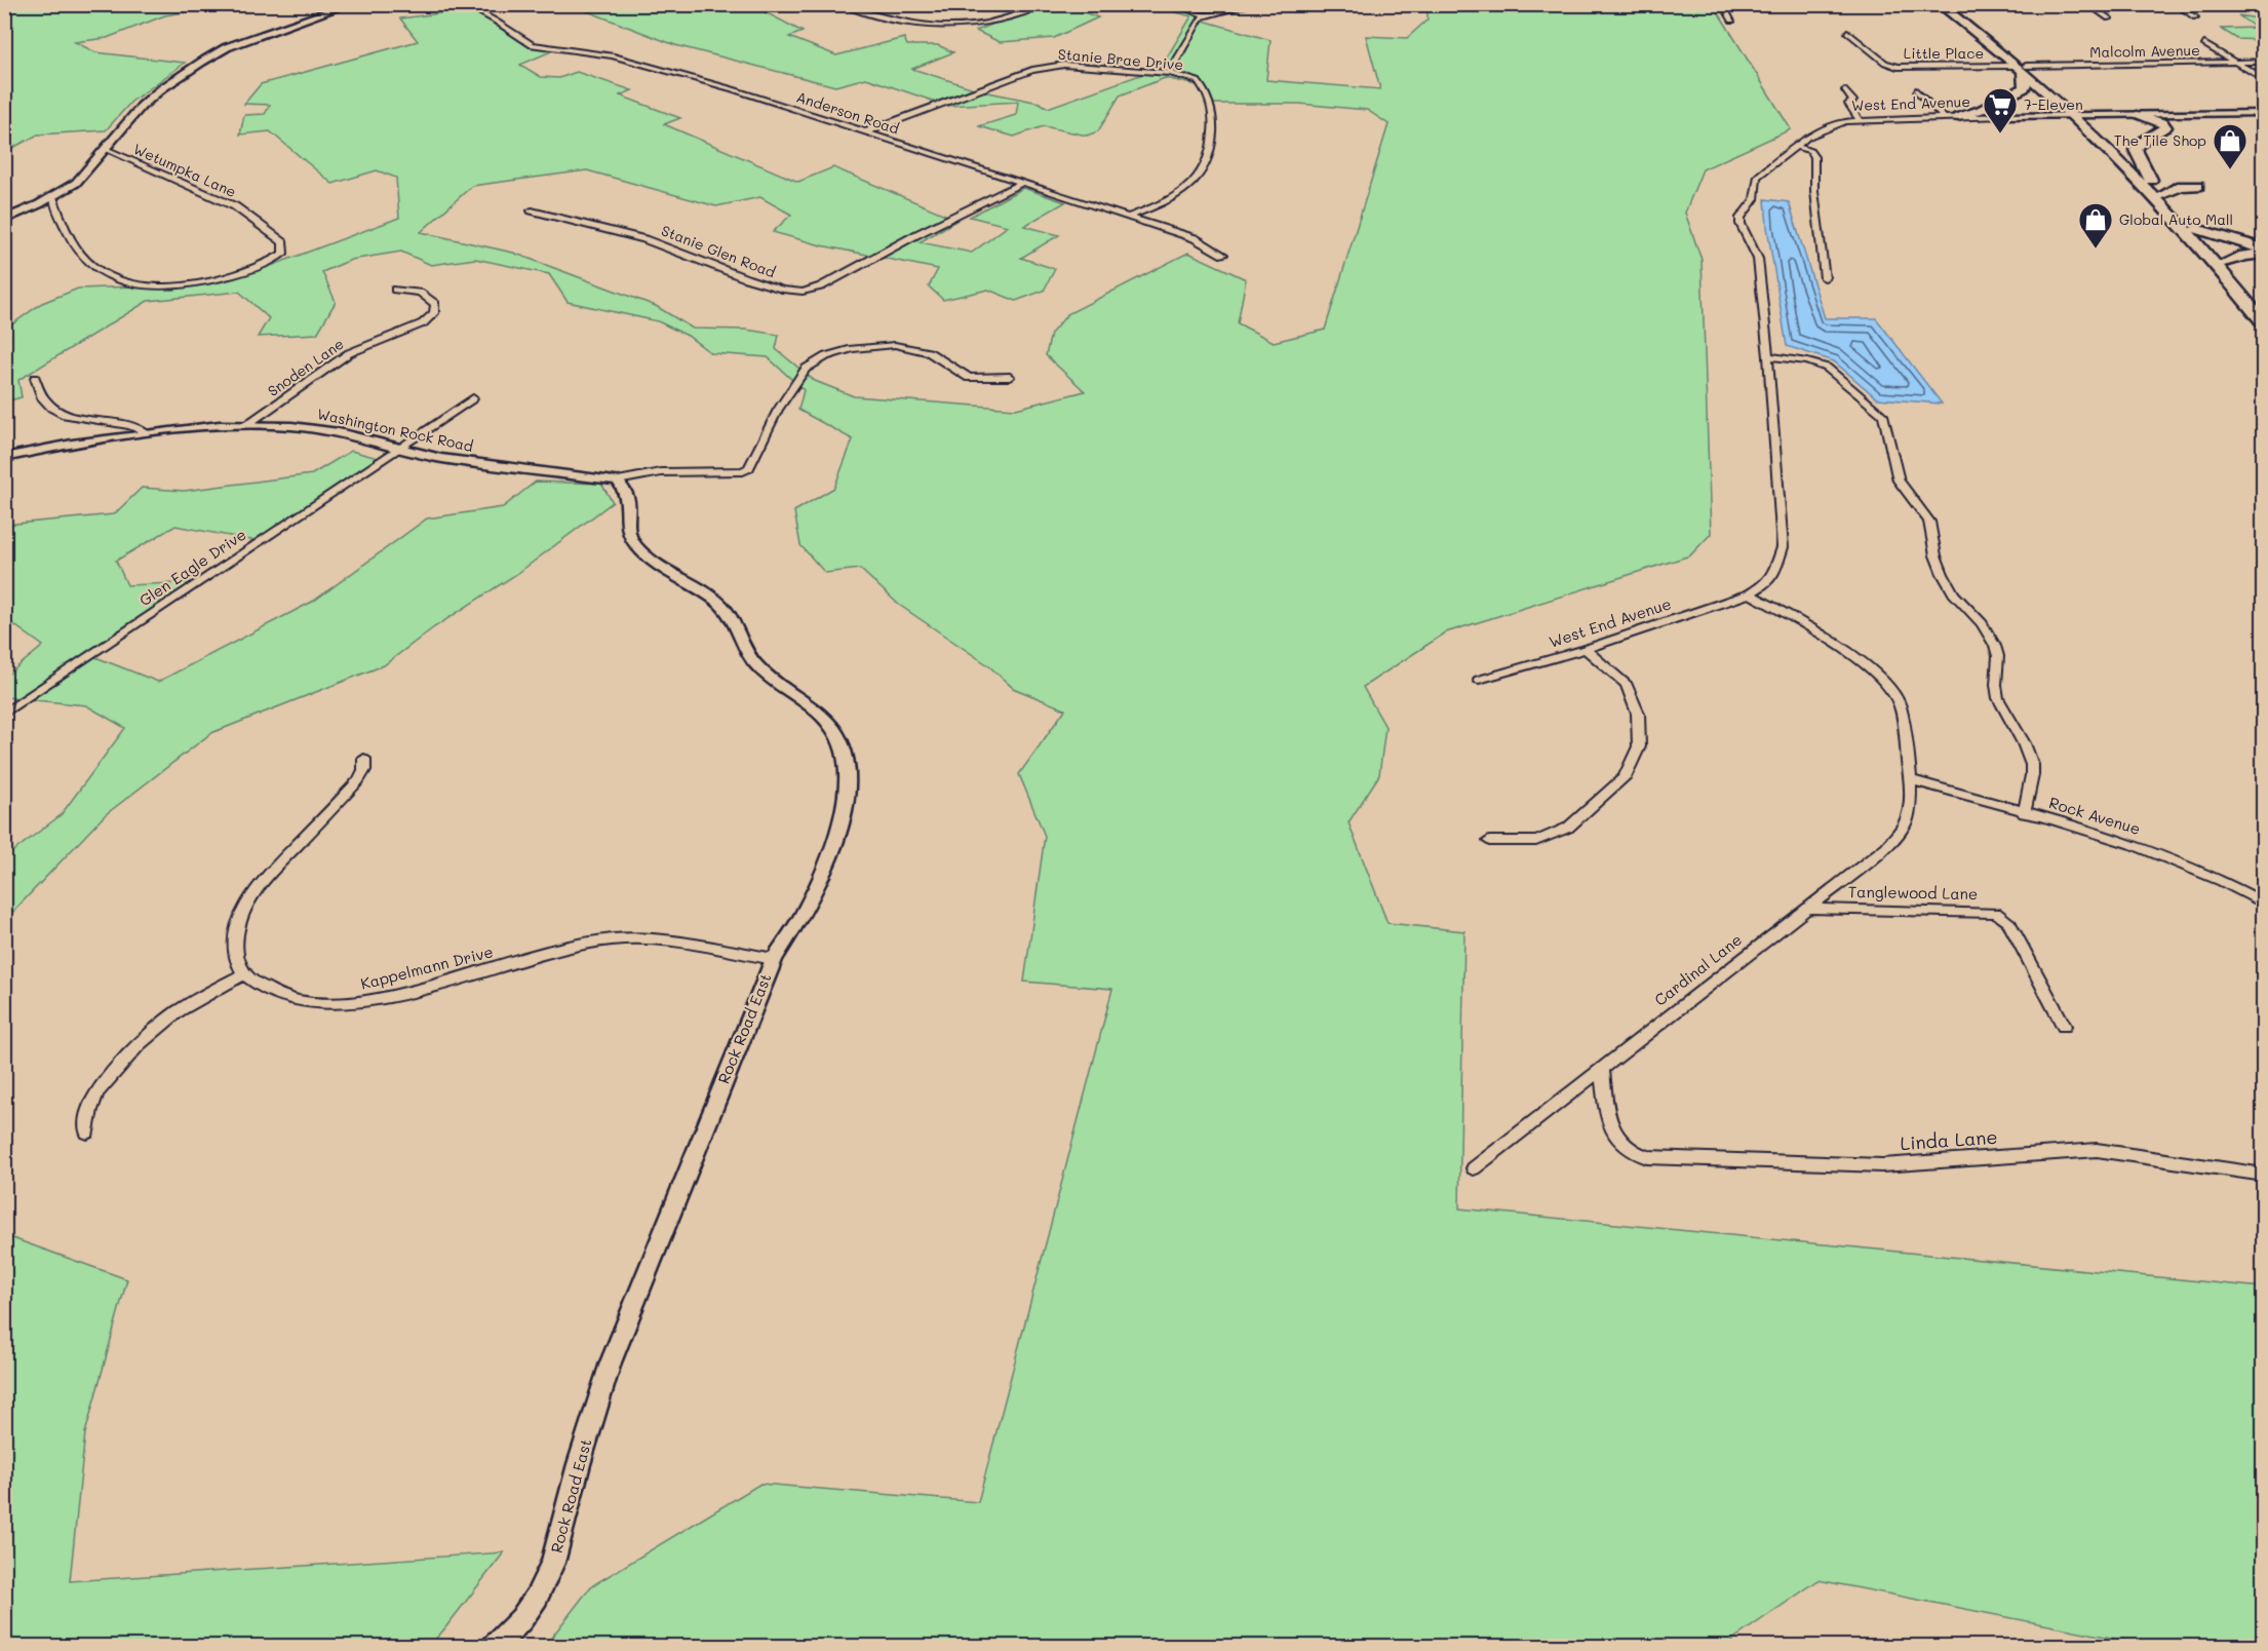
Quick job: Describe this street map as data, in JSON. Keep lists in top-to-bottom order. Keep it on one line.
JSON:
{"streets":{"street":["Malcolm Avenue","Little Place","Stanie Brae Drive","West End Avenue","Anderson Road","Wetumpka Lane","Stanie Glen Road","Snoden Lane","Washington Rock Road","Glen Eagle Drive","Rock Avenue","Tanglewood Lane","Kappelmann Drive","Cardinal Lane","Rock Road East","Linda Lane"]},"crossings":[["Malcolm Avenue","Little Place"],["Stanie Brae Drive","Anderson Road"],["Anderson Road","Stanie Glen Road"],["Snoden Lane","Washington Rock Road"],["Washington Rock Road","Glen Eagle Drive"],["Washington Rock Road","Rock Road East"],["Rock Avenue","Cardinal Lane"],["Tanglewood Lane","Cardinal Lane"],["Kappelmann Drive","Rock Road East"],["Cardinal Lane","Linda Lane"]],"places":{"supermarket":["7-Eleven"],"shop":["The Tile Shop","Global Auto Mall"]}}
